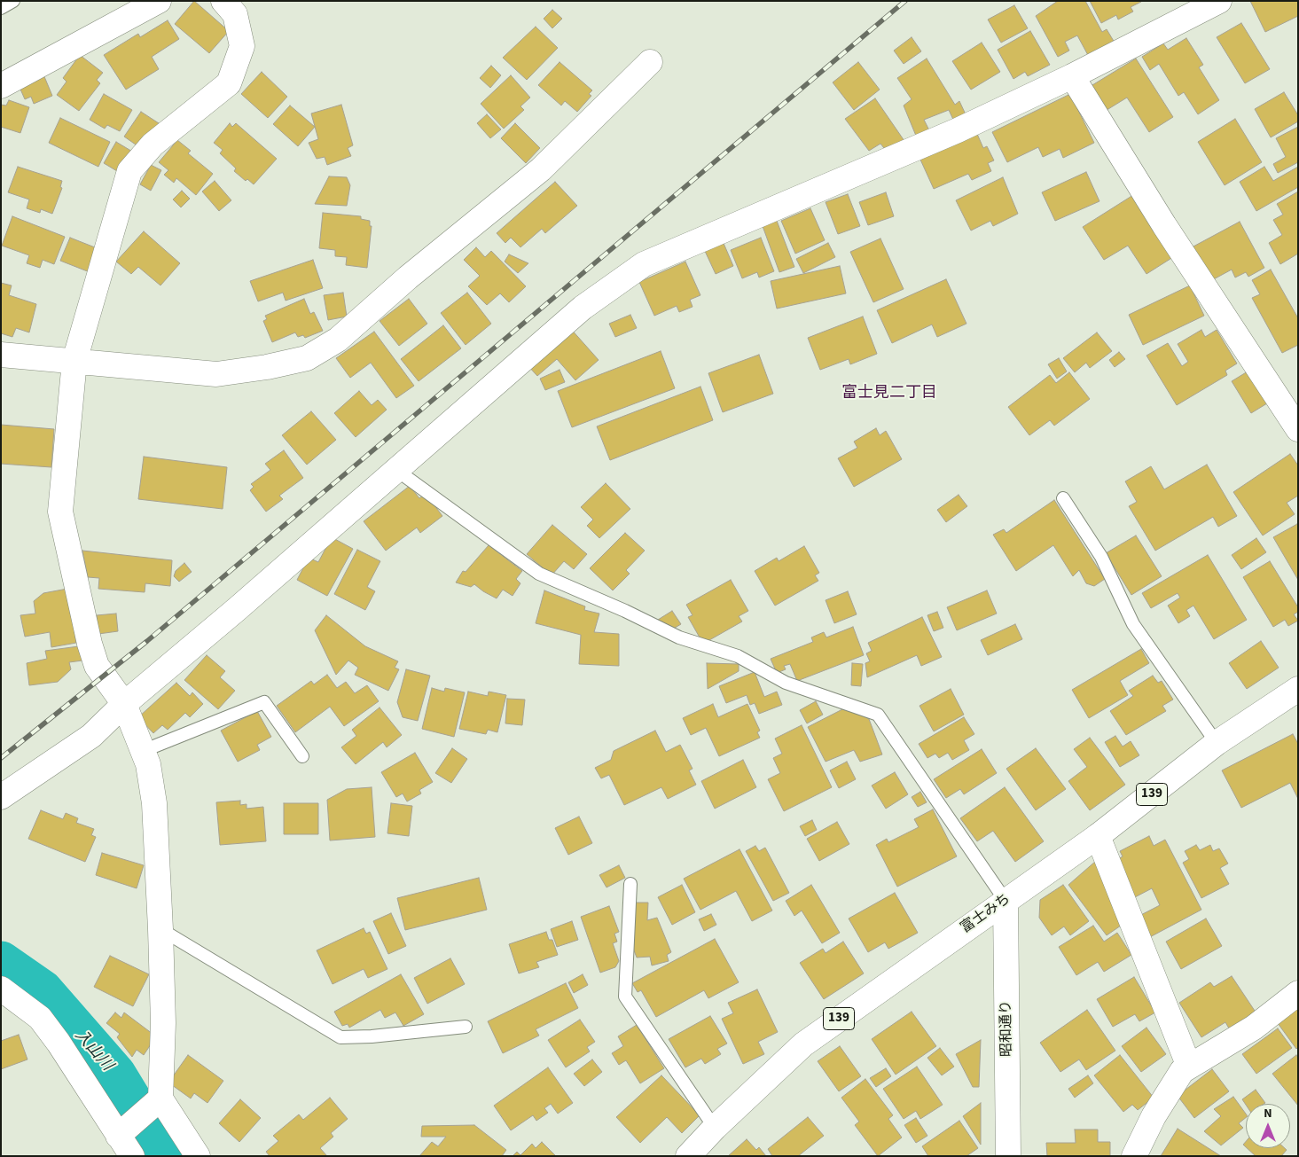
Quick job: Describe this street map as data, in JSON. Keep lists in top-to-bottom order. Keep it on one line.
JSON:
{"streets":{"main road":["139","富士みち","昭和通り"]},"crossings":[["富士みち","昭和通り"]],"districts":["富士見二丁目"],"water":["入山川"],"north":"top"}
